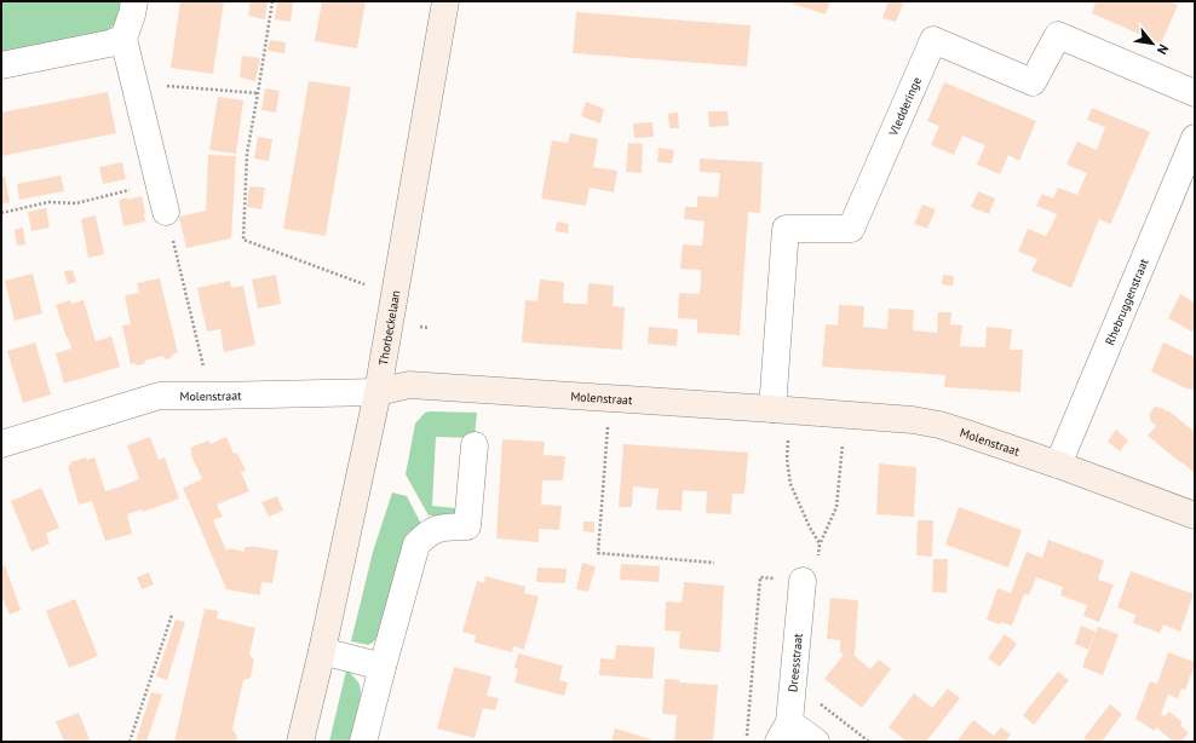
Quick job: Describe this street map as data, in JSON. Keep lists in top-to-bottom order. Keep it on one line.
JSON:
{"streets":{"street":["Vledderinge","Rhebruggenstraat","Thorbeckelaan","Molenstraat","Dreesstraat"]},"crossings":[["Vledderinge","Molenstraat"],["Rhebruggenstraat","Molenstraat"],["Thorbeckelaan","Molenstraat"]],"north":"bottom right"}
